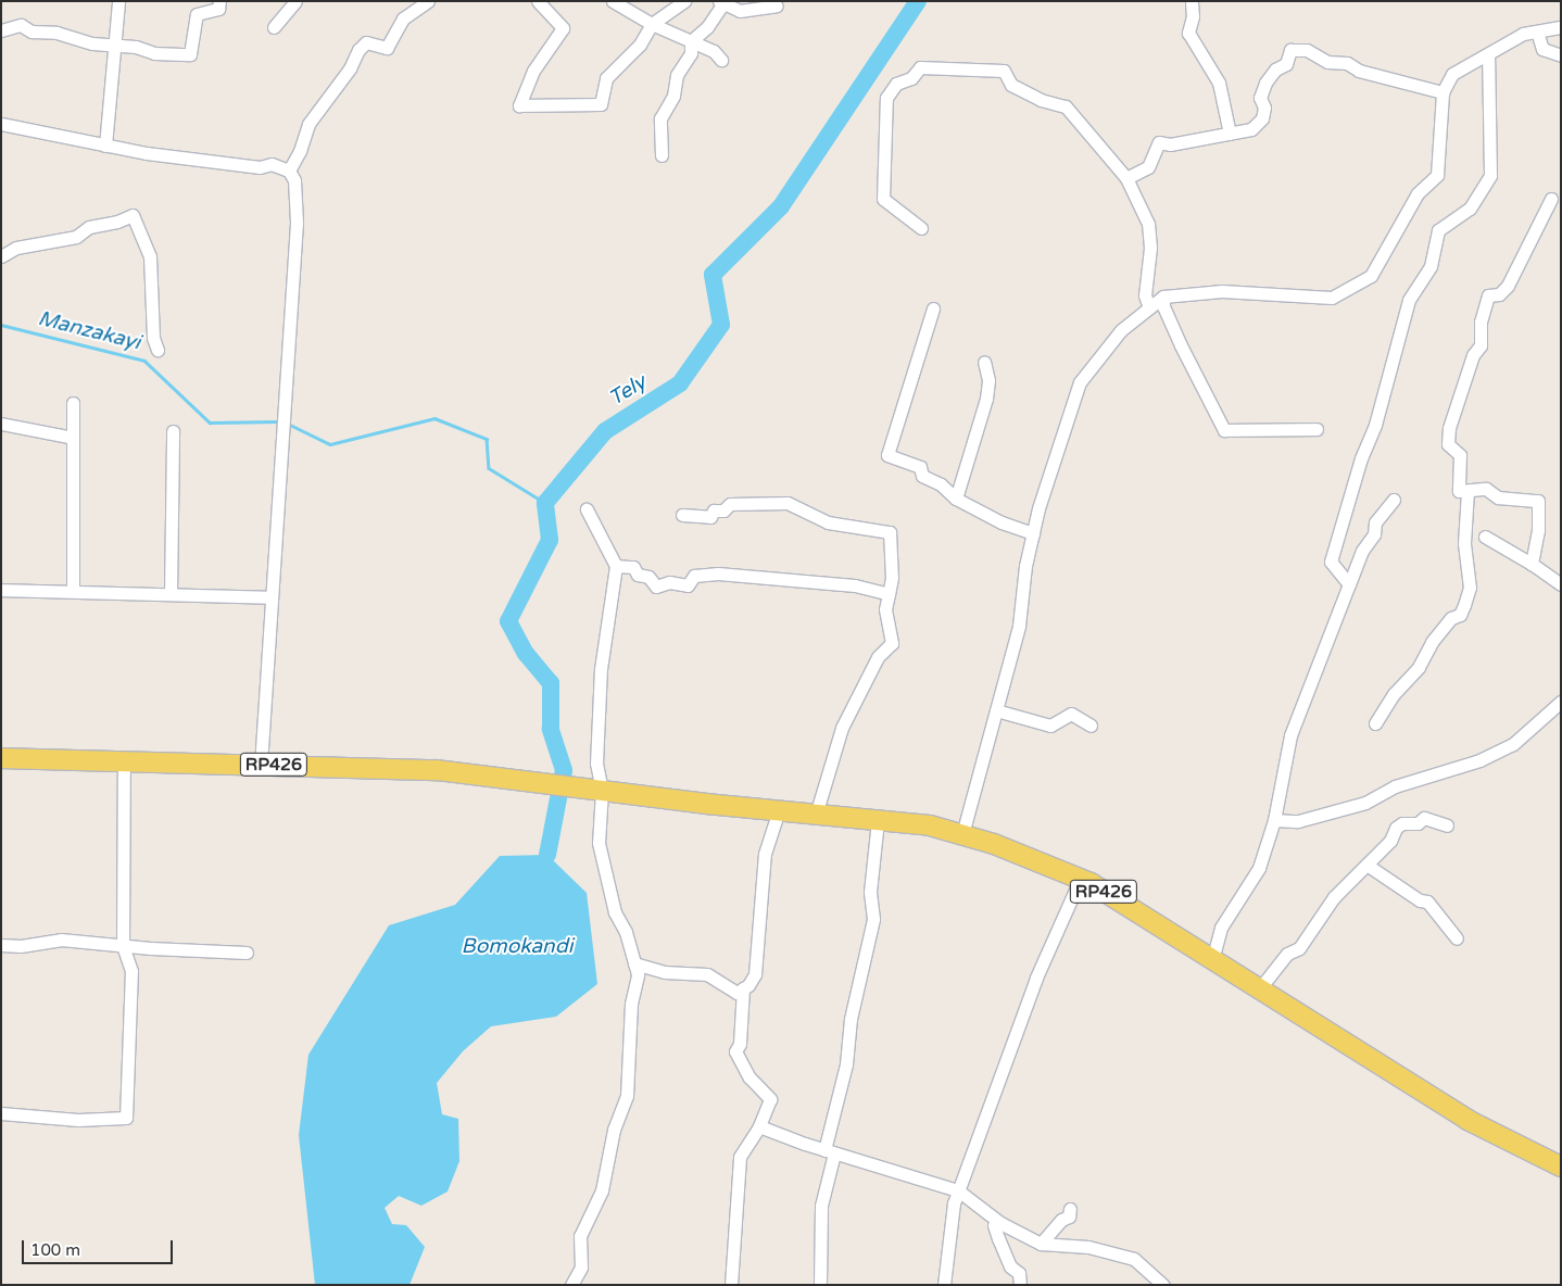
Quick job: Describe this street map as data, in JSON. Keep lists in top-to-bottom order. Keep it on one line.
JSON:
{"streets":{"main road":["RP426"]},"water":["Manzakayi","Tely","Bomokandi"],"scale_bar":"100 m"}
